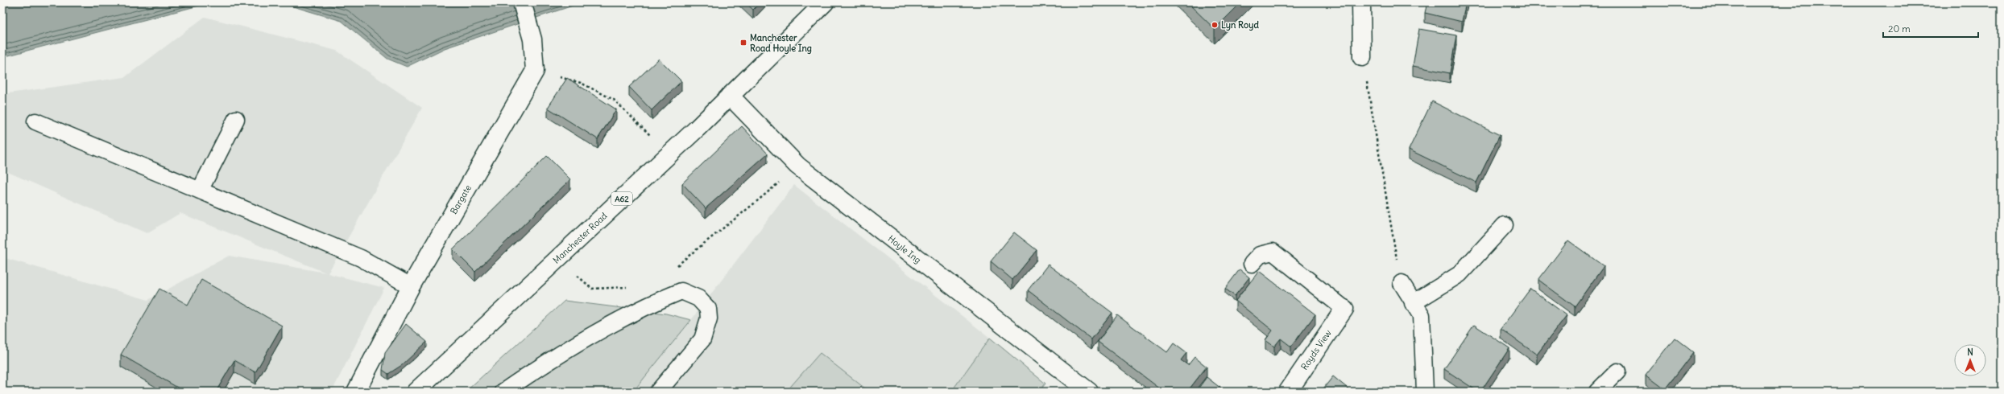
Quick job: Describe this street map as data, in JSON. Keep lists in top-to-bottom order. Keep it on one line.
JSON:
{"streets":{"street":["A62","Bargate","Manchester Road","Hoyle Ing","Royds View"]},"crossings":[["Manchester Road","Hoyle Ing"]],"places":{"other":["Lyn Royd"],"transit":["Manchester Road Hoyle Ing"]},"scale_bar":"20 m","north":"top"}
